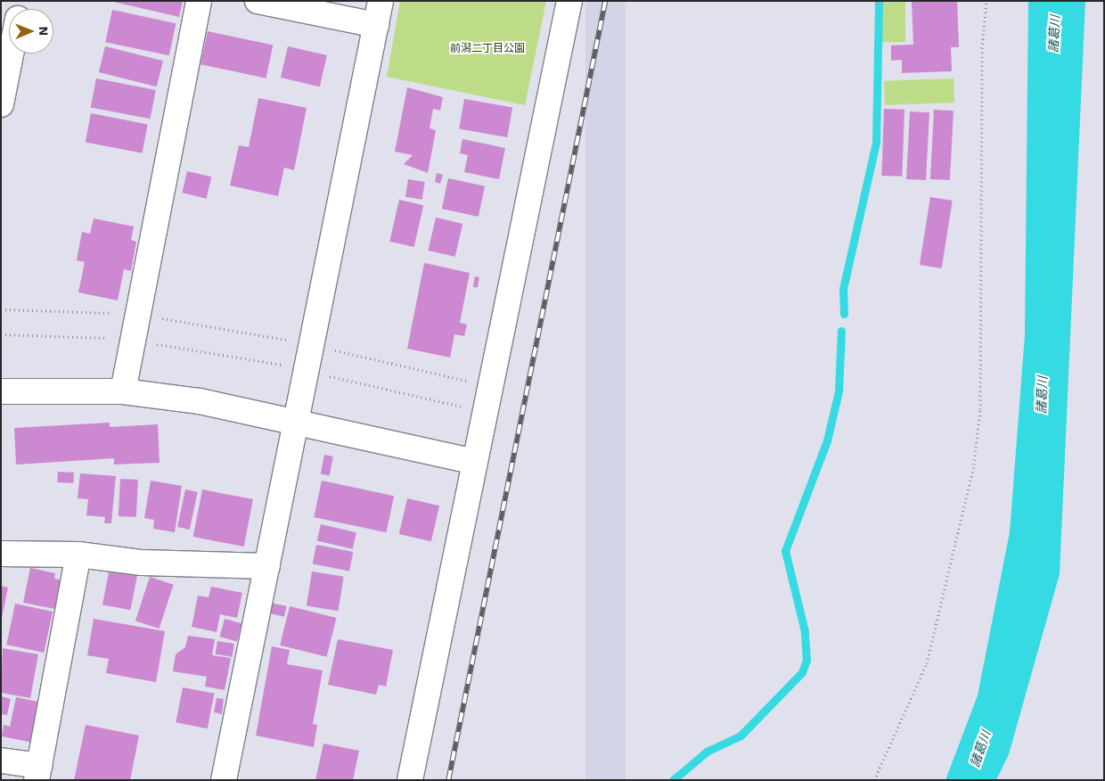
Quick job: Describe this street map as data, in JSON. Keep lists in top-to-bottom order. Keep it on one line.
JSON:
{"water":["諸葛川"],"parks":["前潟二丁目公園"],"north":"right"}
